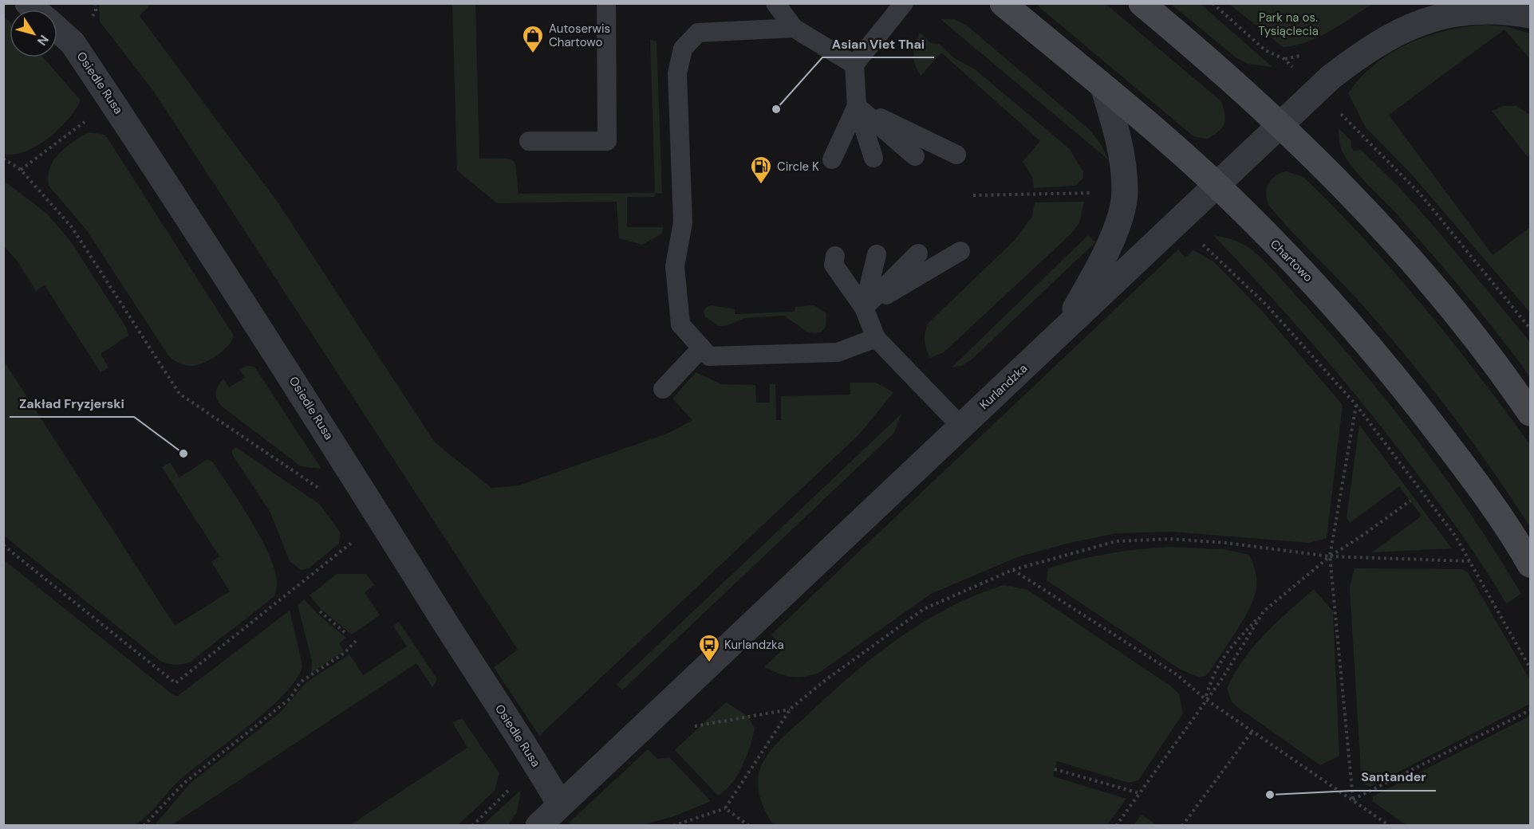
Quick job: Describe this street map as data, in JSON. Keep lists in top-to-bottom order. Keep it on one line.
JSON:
{"streets":{"street":["Osiedle Rusa","Chartowo","Kurlandzka"]},"crossings":[["Osiedle Rusa","Kurlandzka"],["Chartowo","Kurlandzka"]],"parks":["Park na os. Tysiąclecia"],"places":{"shop":["Autoserwis Chartowo"],"other":["Asian Viet Thai","Zakład Fryzjerski","Santander"],"fuel station":["Circle K"],"bus stop":["Kurlandzka"]},"north":"bottom right"}
